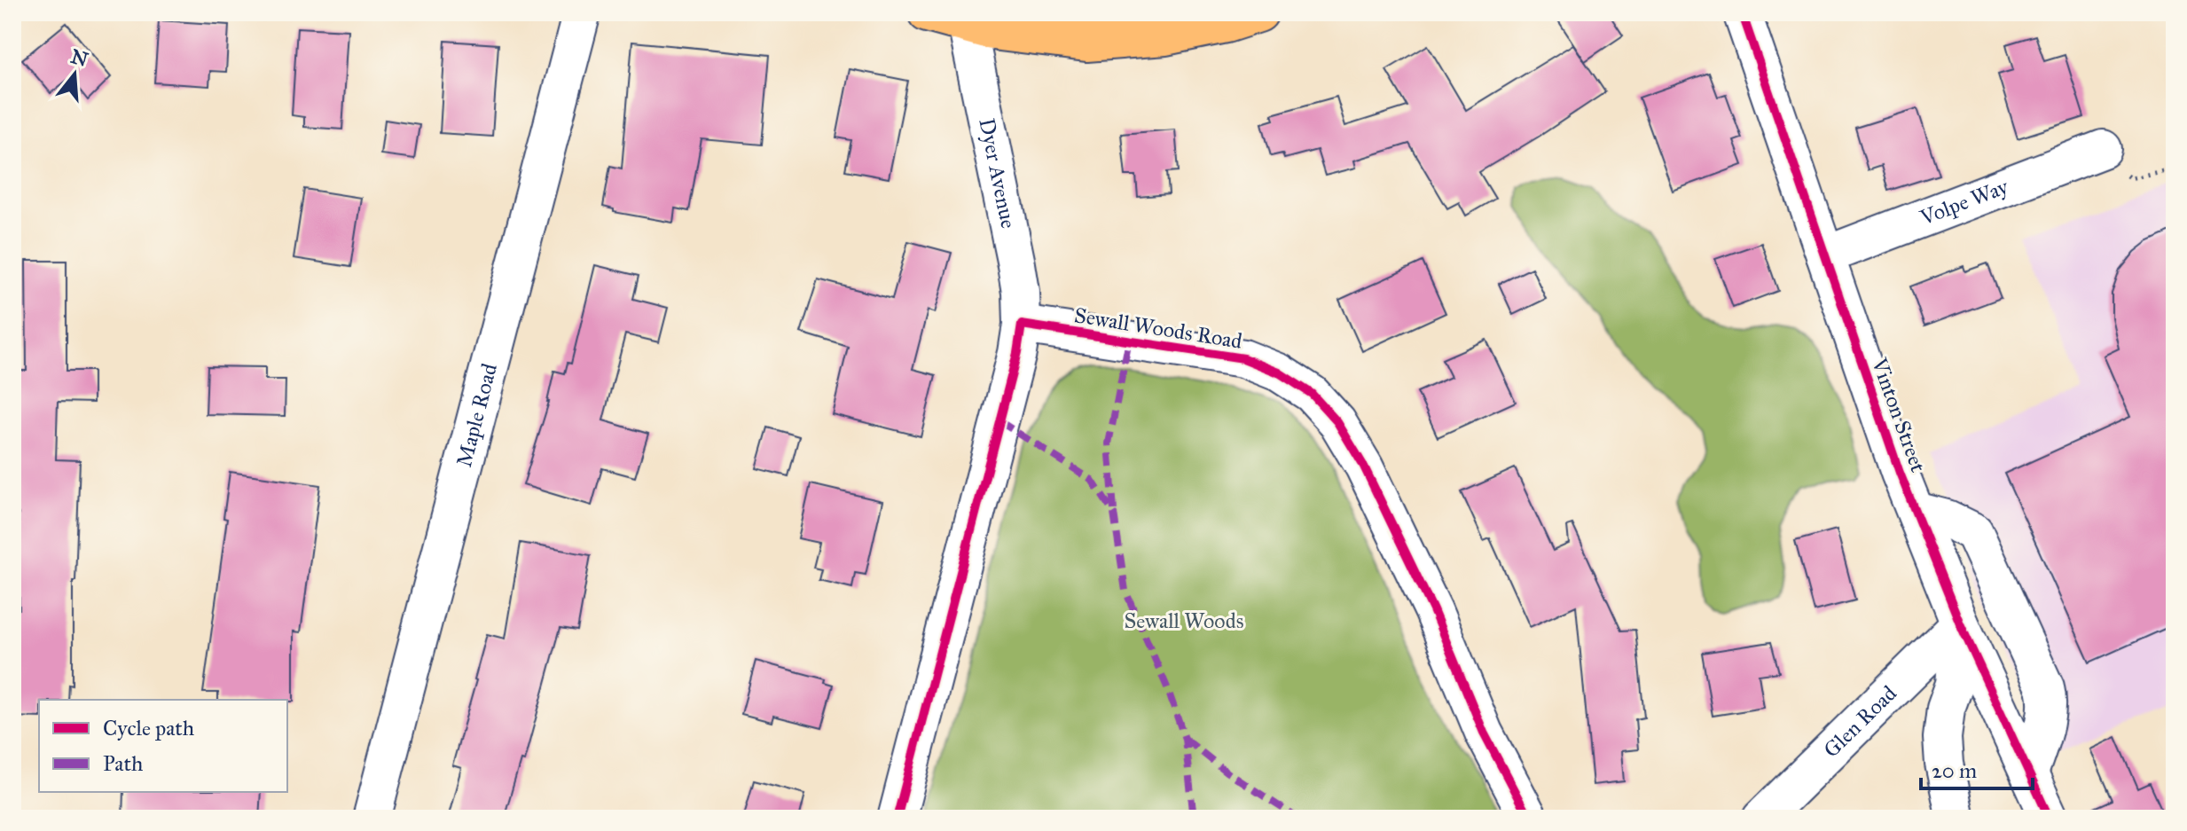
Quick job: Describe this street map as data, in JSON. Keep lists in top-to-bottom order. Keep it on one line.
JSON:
{"streets":{"street":["Dyer Avenue","Volpe Way","Sewall Woods Road","Maple Road","Vinton Street","Glen Road"]},"crossings":[["Dyer Avenue","Sewall Woods Road"],["Volpe Way","Vinton Street"],["Vinton Street","Glen Road"]],"parks":["Sewall Woods"],"legend":["Cycle path","Path"],"scale_bar":"20 m","north":"top"}
